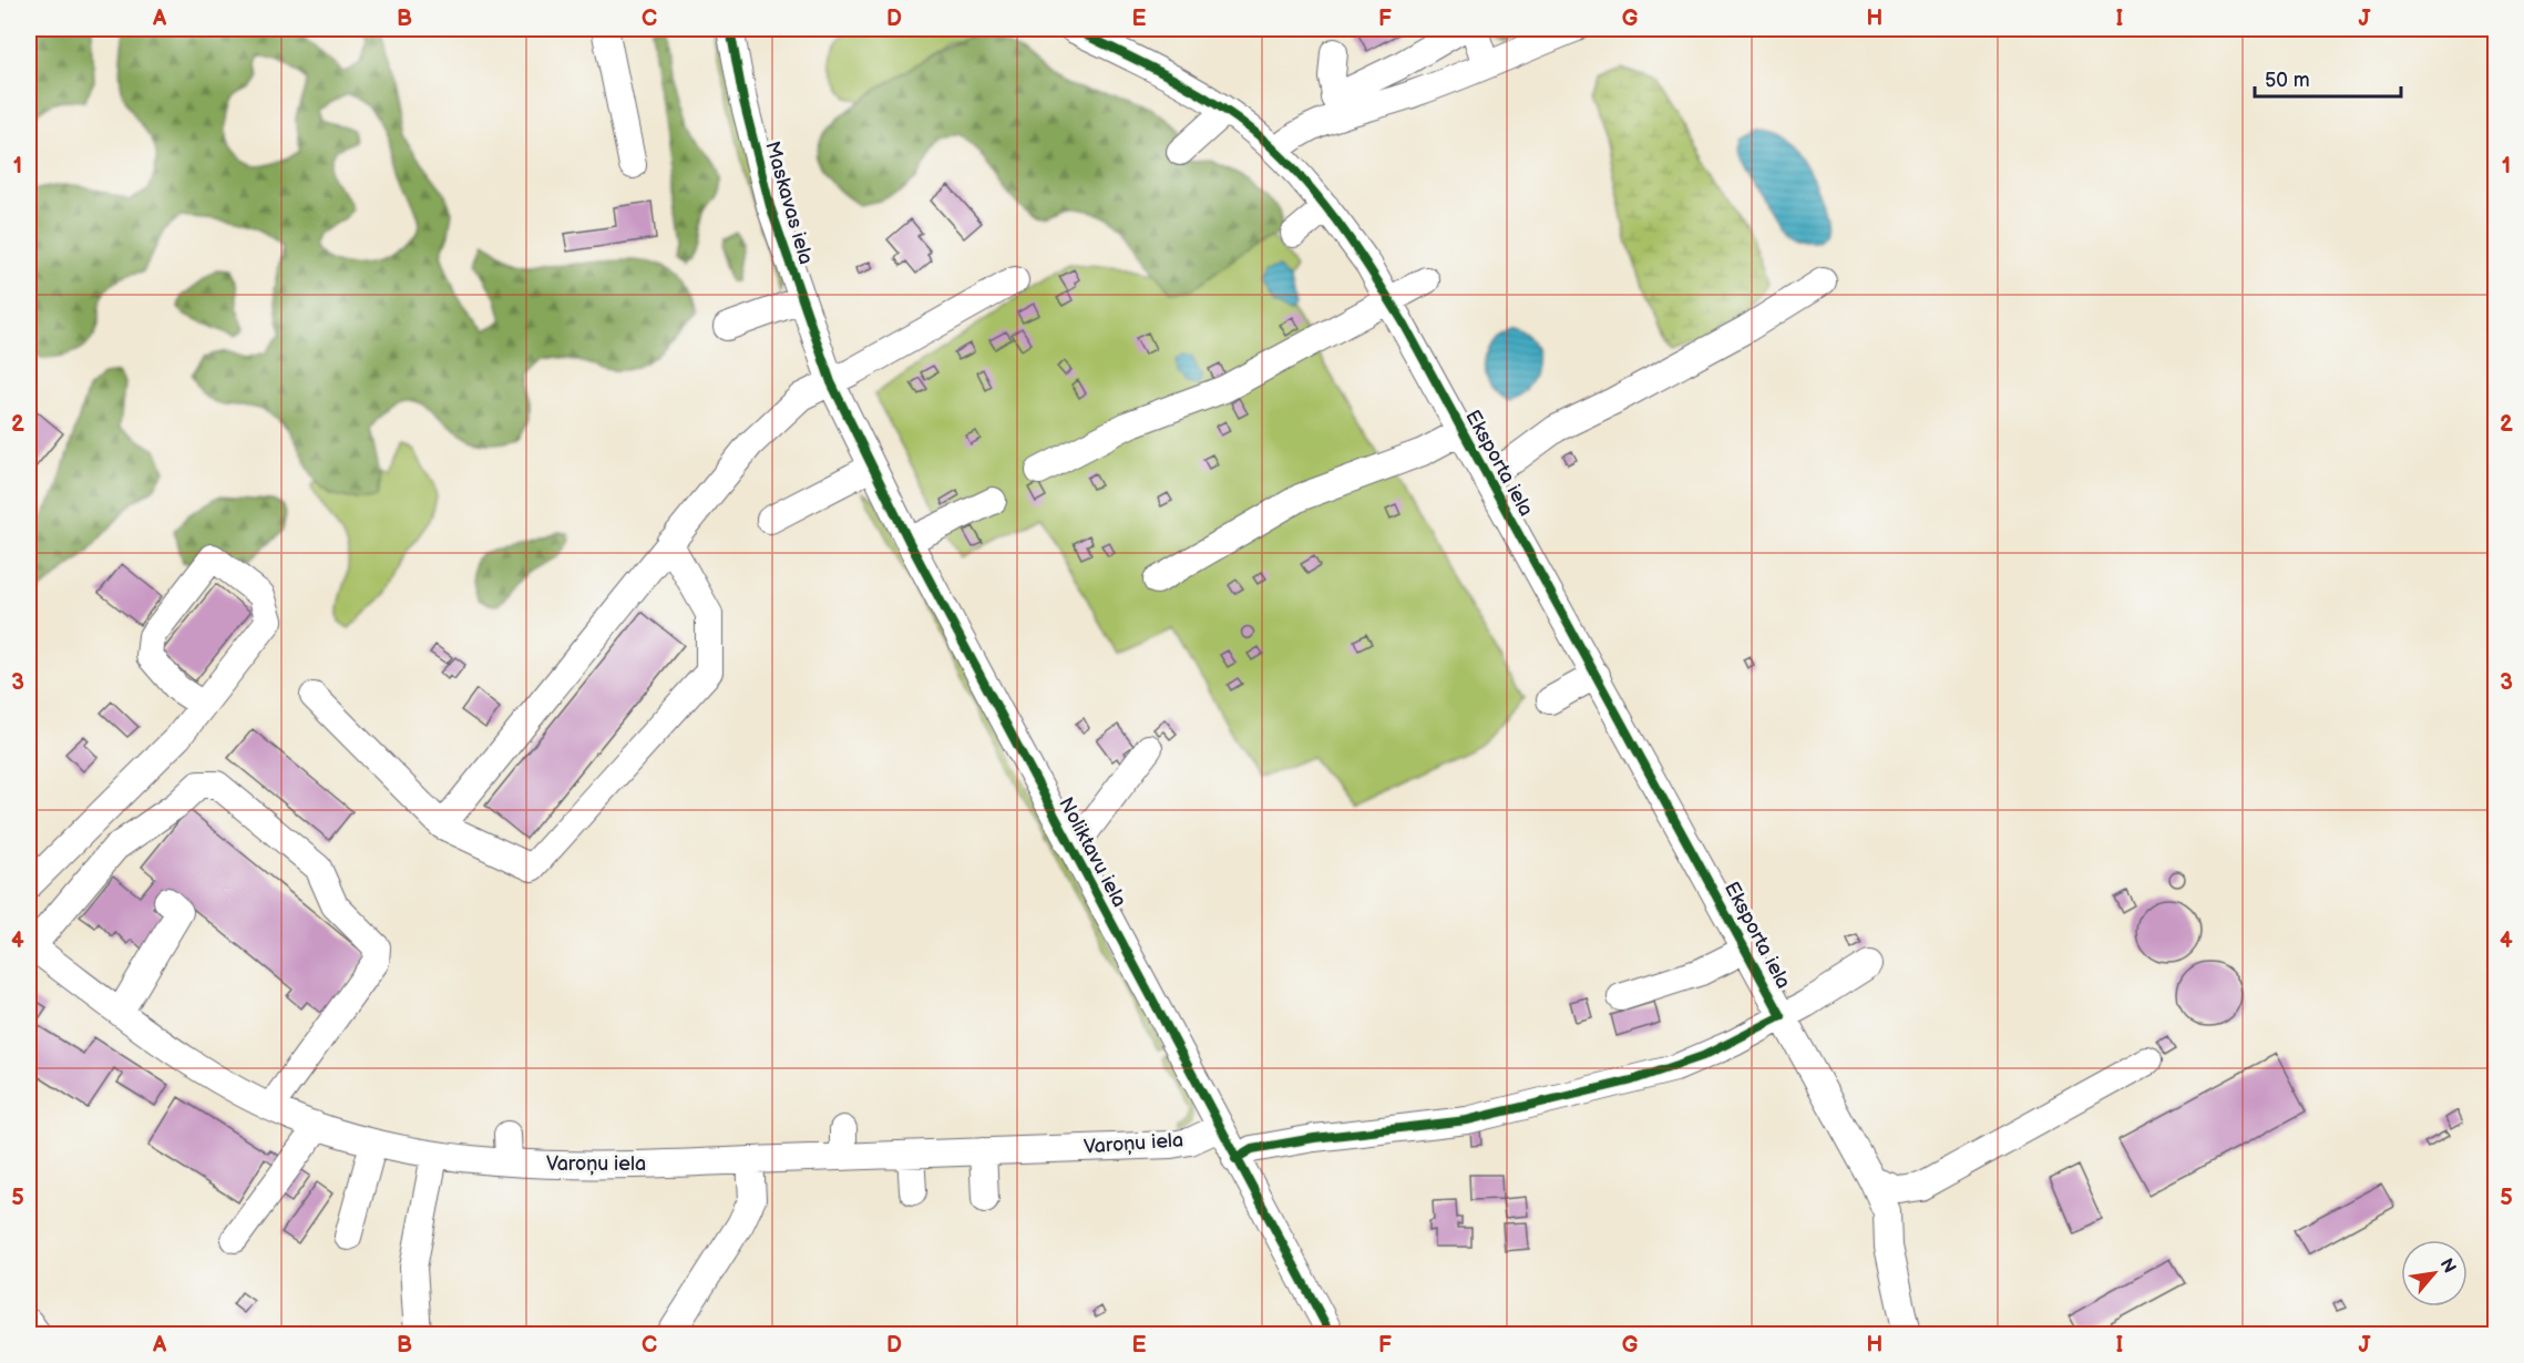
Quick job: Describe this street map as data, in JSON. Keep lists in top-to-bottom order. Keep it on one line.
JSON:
{"streets":{"street":["Maskavas iela","Eksporta iela","Noliktavu iela","Varoņu iela"]},"crossings":[["Maskavas iela","Noliktavu iela"],["Noliktavu iela","Varoņu iela"]],"scale_bar":"50 m","north":"top right","grid":{"columns":["A","B","C","D","E","F","G","H","I","J"],"rows":["1","2","3","4","5"]}}
